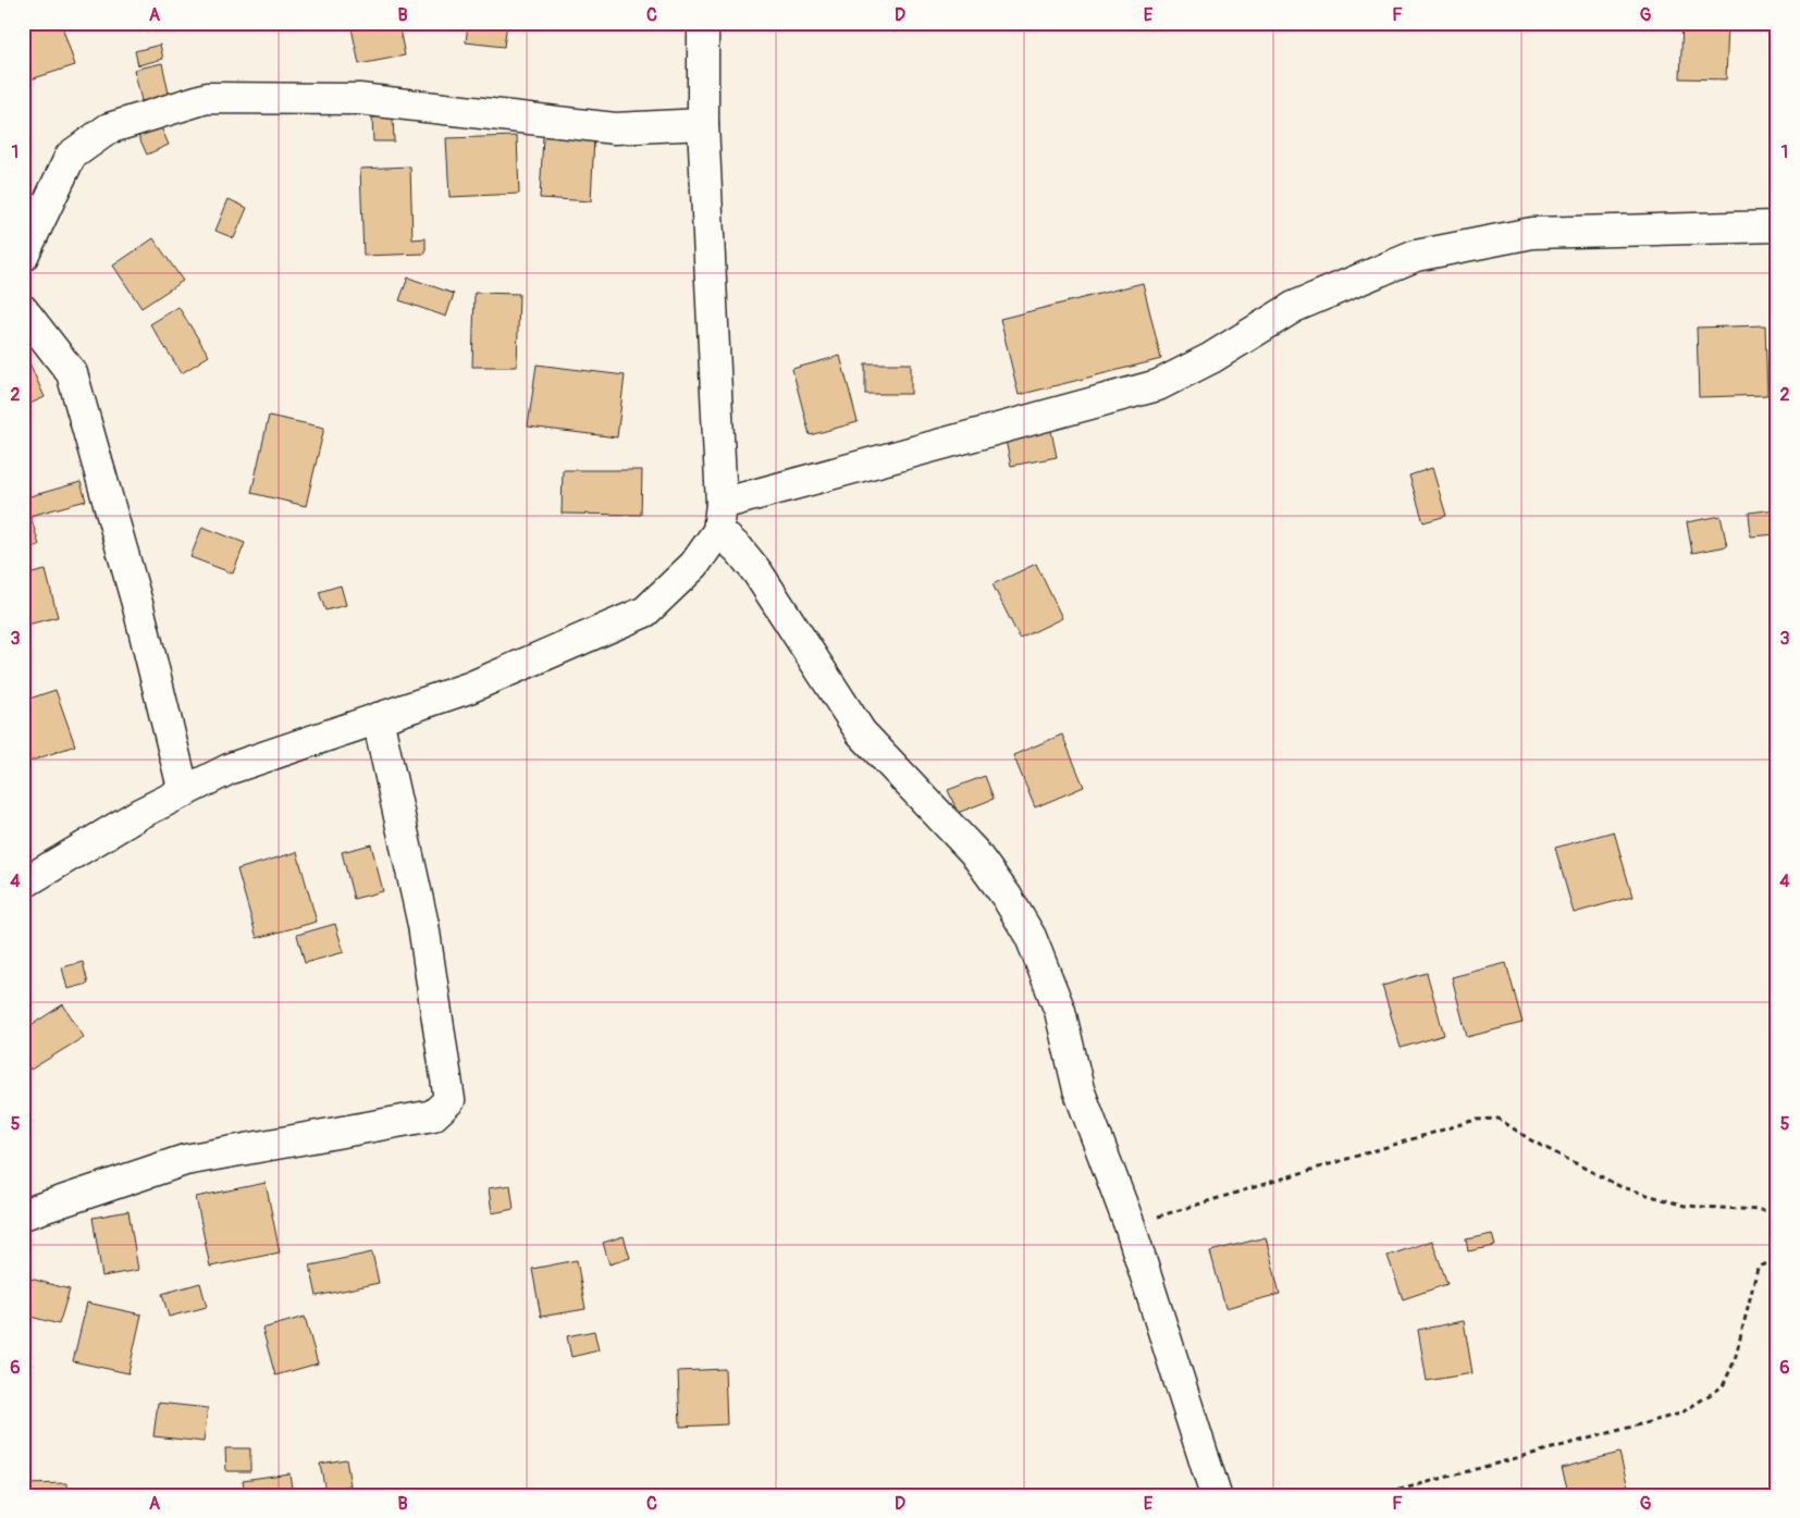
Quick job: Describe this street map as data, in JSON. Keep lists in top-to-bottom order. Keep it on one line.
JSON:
{"grid":{"columns":["A","B","C","D","E","F","G"],"rows":["1","2","3","4","5","6"]}}
